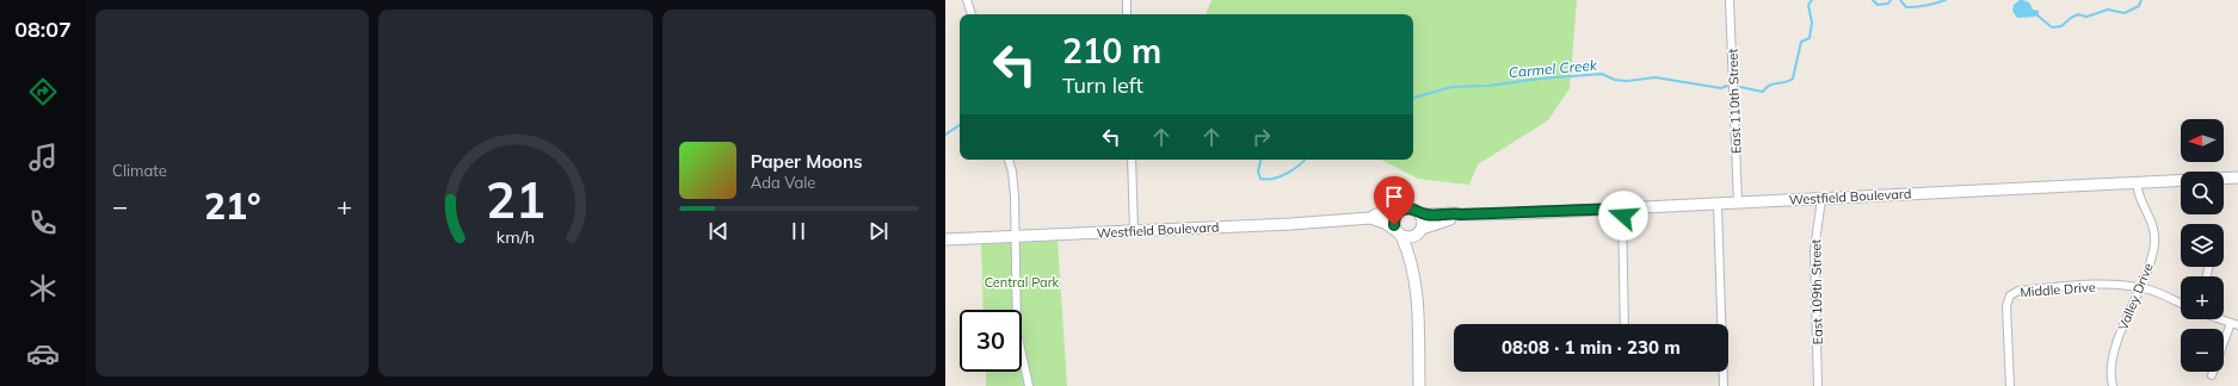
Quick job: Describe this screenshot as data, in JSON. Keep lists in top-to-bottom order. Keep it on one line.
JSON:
{"streets":{"main road":["Westfield Boulevard"],"street":["East 110th Street","Middle Drive","East 109th Street","Valley Drive"]},"crossings":[["East 110th Street","Westfield Boulevard"],["Westfield Boulevard","East 109th Street"],["Westfield Boulevard","Valley Drive"],["Middle Drive","Valley Drive"]],"water":["Carmel Creek"],"parks":["Central Park"],"north":"left","page":{"tabs":"08:07","tile":"Climate","turn":["210 m","Turn left"],"map_buttons":["+","−"],"song":["Paper Moons","Ada Vale"],"heat":["−","21°","+"],"limit":"30","trip":"08:08 · 1 min · 230 m","gauge":["21","km/h"]}}
